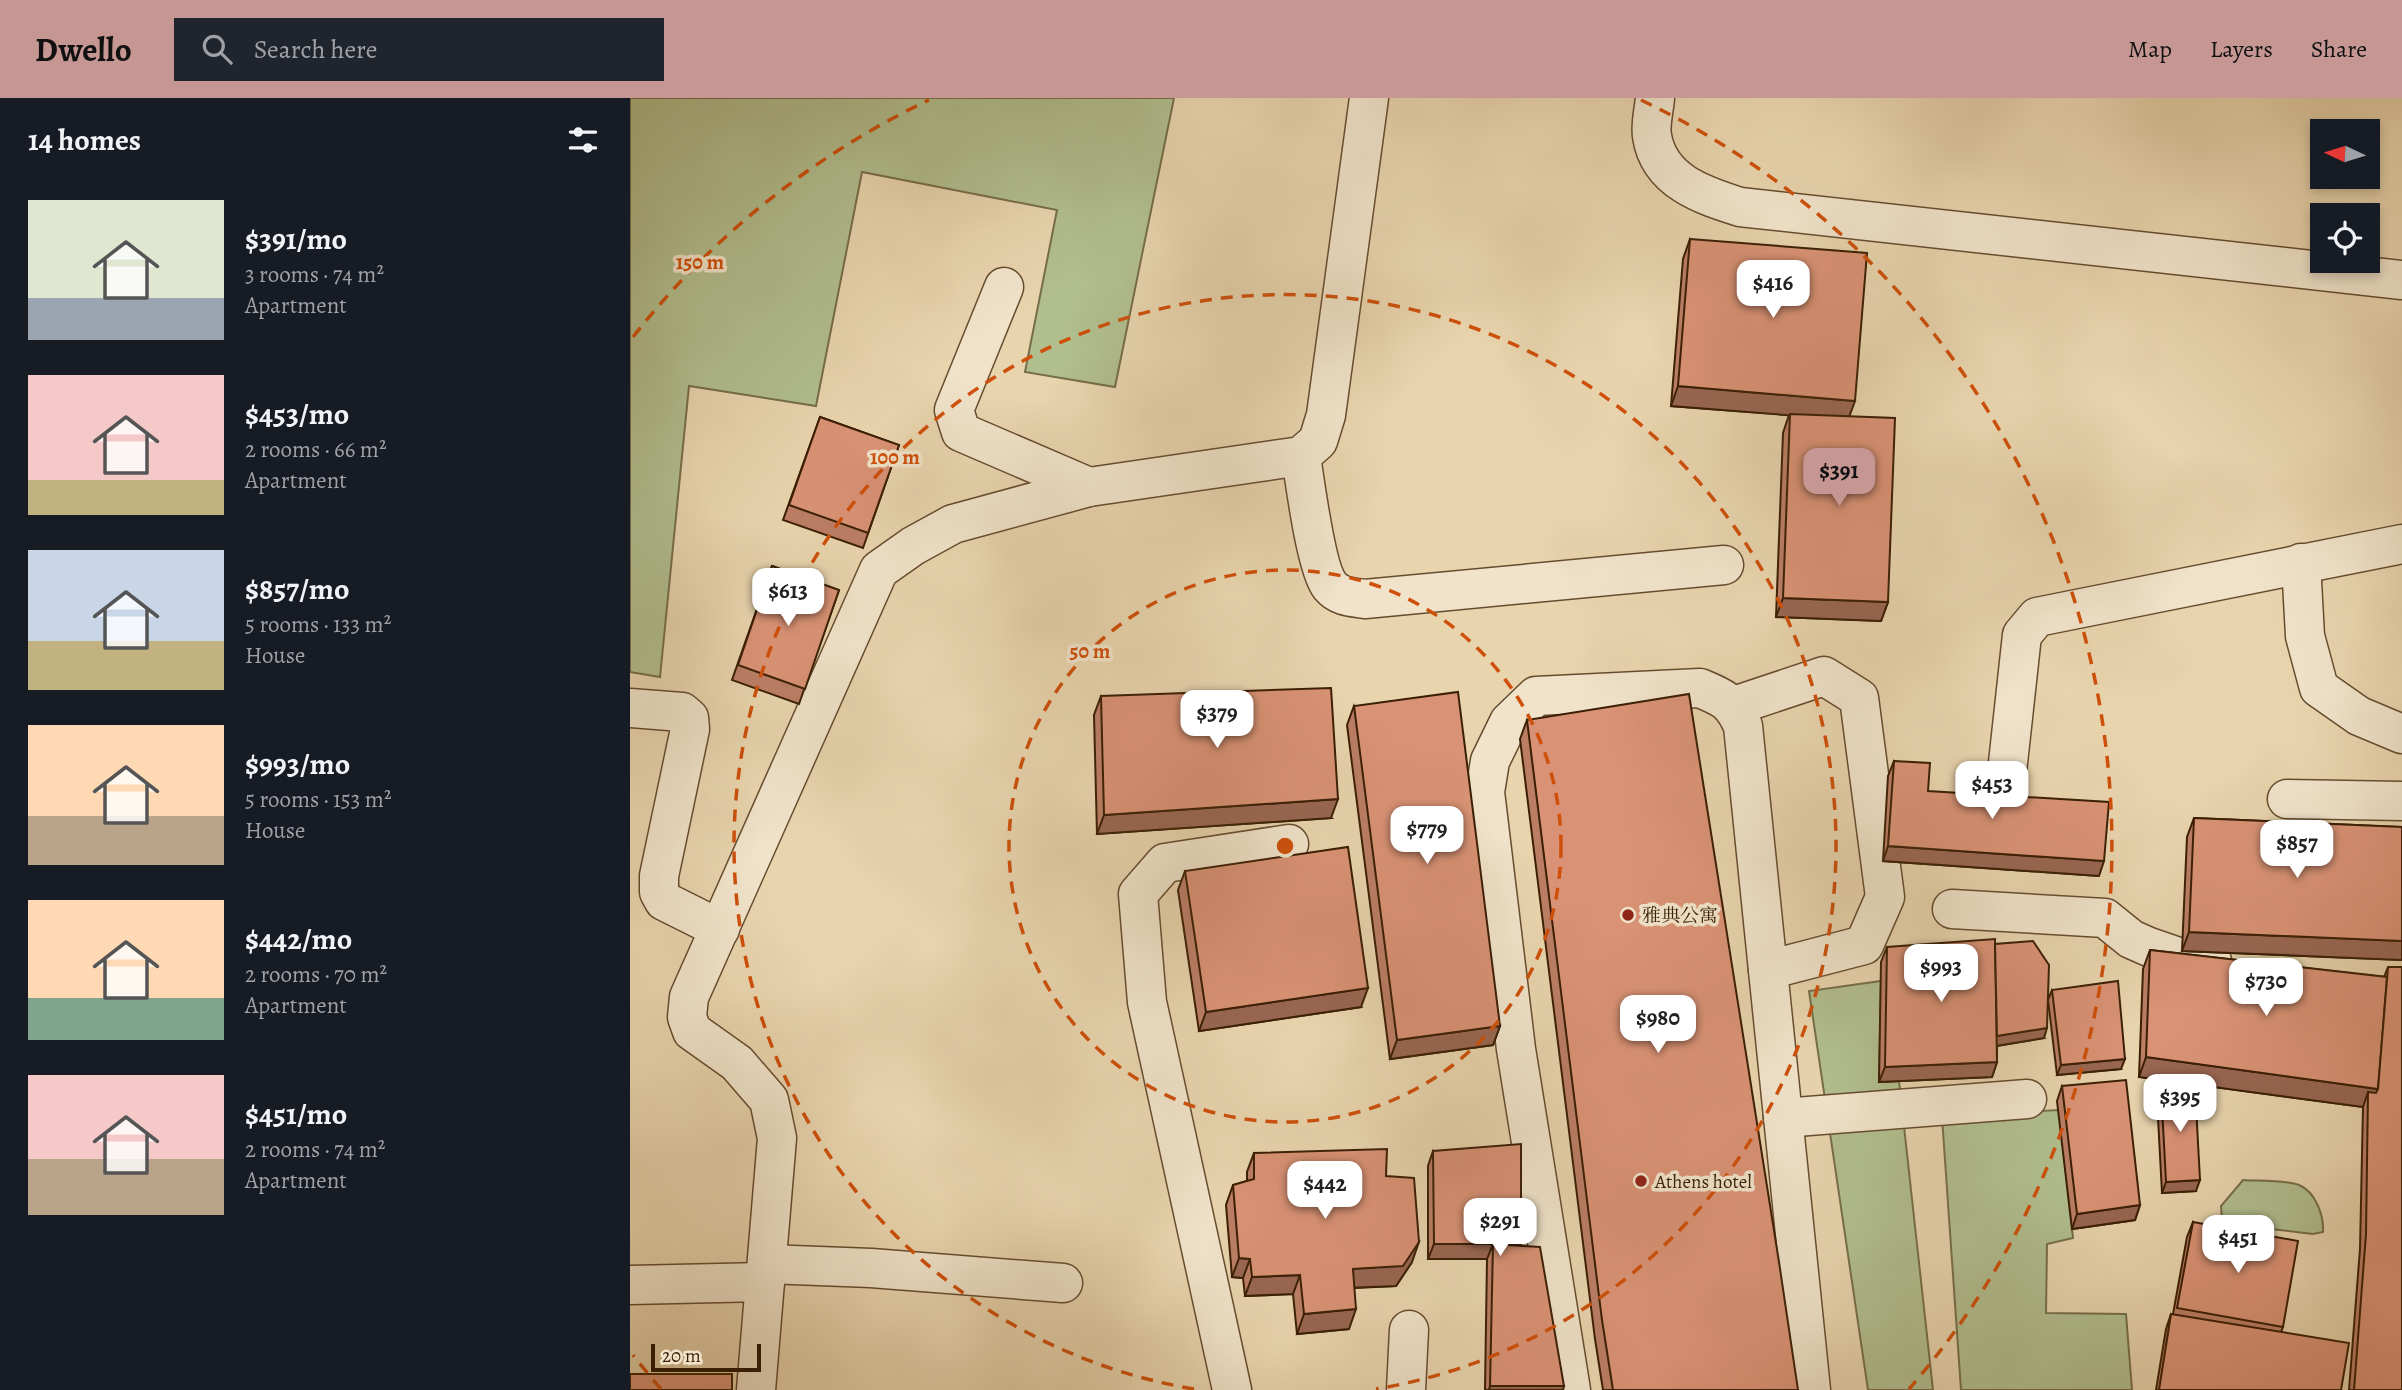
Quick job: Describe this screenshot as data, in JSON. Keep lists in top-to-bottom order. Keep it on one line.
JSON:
{"places":["雅典公寓","Athens hotel"],"scale_bar":"20 m","north":"left","page":{"header":"Dwello","search":"Search here","nav":["Map","Layers","Share"],"heading":"14 homes","list":[{"name":"$391/mo","note":"3 rooms · 74 m² · Apartment"},{"name":"$453/mo","note":"2 rooms · 66 m² · Apartment"},{"name":"$857/mo","note":"5 rooms · 133 m² · House"},{"name":"$993/mo","note":"5 rooms · 153 m² · House"},{"name":"$442/mo","note":"2 rooms · 70 m² · Apartment"},{"name":"$451/mo","note":"2 rooms · 74 m² · Apartment"}],"price":["$416","$391","$613","$379","$453","$779","$857","$993","$730","$980","$395","$442","$291","$451"],"scale":"20 m"},"rings":["150 m","100 m","50 m"]}
